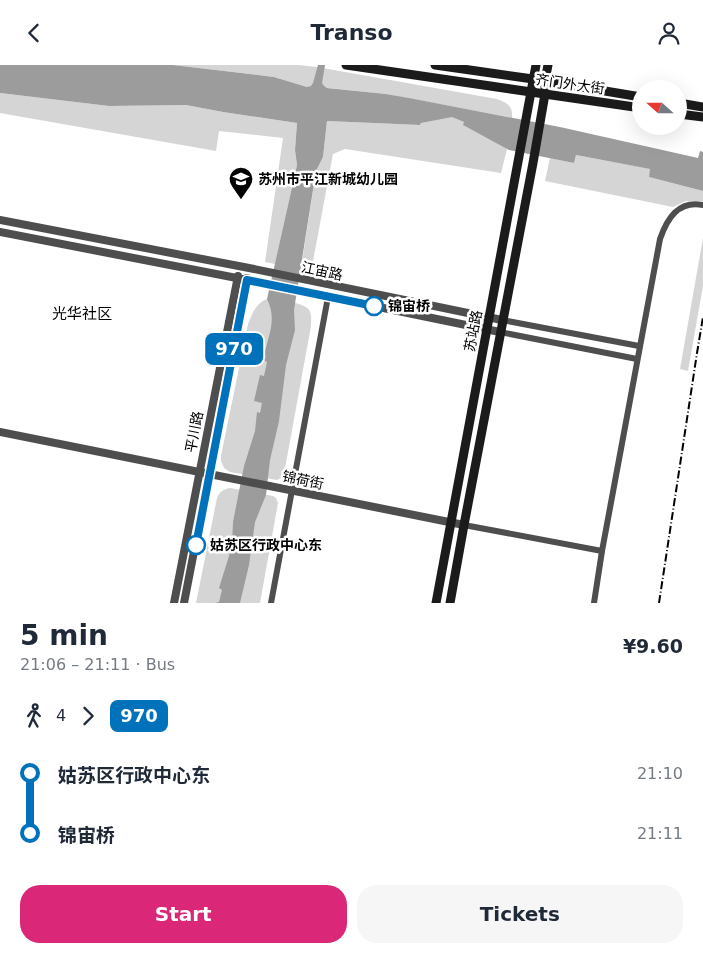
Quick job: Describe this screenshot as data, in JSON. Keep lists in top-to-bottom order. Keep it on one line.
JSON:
{"streets":{"main road":["齐门外大街","苏站路"],"street":["江宙路","平川路","锦荷街"]},"crossings":[["齐门外大街","苏站路"],["江宙路","苏站路"],["江宙路","平川路"],["苏站路","锦荷街"],["平川路","锦荷街"]],"districts":["光华社区"],"places":{"school or university":["苏州市平江新城幼儿园"],"other":["锦宙桥","姑苏区行政中心东"]},"lines":["bus line 970"],"north":"left","page":{"header":"Transo","on_map":"970","heading":["5 min","21:06 – 21:11 · Bus","¥9.60"],"legs":["4","970"],"list":[{"name":"姑苏区行政中心东","value":"21:10"},{"name":"锦宙桥","value":"21:11"}],"buttons":["Start","Tickets"]}}
